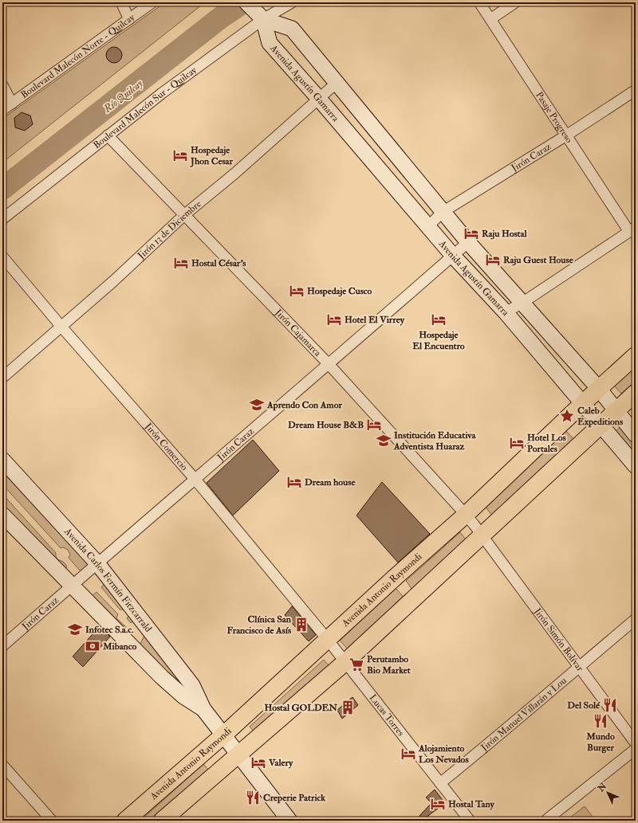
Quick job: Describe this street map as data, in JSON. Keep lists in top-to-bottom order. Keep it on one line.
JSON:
{"streets":{"main road":["Avenida Antonio Raymondi"],"street":["Boulevard Malecón Norte - Quilcay","Avenida Agustín Gamarra","Boulevard Malecón Sur - Quilcay","Pasaje Progreso","Jirón Caraz","Jirón 13 de Diciembre","Jirón Cajamarca","Jirón Comercio","Avenida Carlos Fermín Fitzcarrald","Jirón Simón Bolívar","Jirón Manuel Villarán y Lou","Lucas Torres"]},"crossings":[["Avenida Agustín Gamarra","Boulevard Malecón Sur - Quilcay"],["Avenida Agustín Gamarra","Jirón Caraz"],["Avenida Agustín Gamarra","Jirón 13 de Diciembre"],["Avenida Agustín Gamarra","Avenida Antonio Raymondi"],["Boulevard Malecón Sur - Quilcay","Jirón Cajamarca"],["Pasaje Progreso","Jirón Caraz"],["Jirón Caraz","Jirón Cajamarca"],["Jirón Caraz","Jirón Comercio"],["Jirón Caraz","Avenida Carlos Fermín Fitzcarrald"],["Jirón 13 de Diciembre","Jirón Cajamarca"],["Jirón 13 de Diciembre","Jirón Comercio"],["Jirón Cajamarca","Avenida Antonio Raymondi"],["Jirón Cajamarca","Jirón Simón Bolívar"],["Jirón Comercio","Avenida Antonio Raymondi"],["Jirón Comercio","Lucas Torres"],["Avenida Carlos Fermín Fitzcarrald","Avenida Antonio Raymondi"],["Avenida Antonio Raymondi","Lucas Torres"],["Jirón Simón Bolívar","Jirón Manuel Villarán y Lou"],["Jirón Manuel Villarán y Lou","Lucas Torres"]],"water":["Río Quilcay"],"places":{"hotel":["Hospedaje Jhon Cesar","Raju Hostal","Raju Guest House","Hostal César's","Hospedaje Cusco","Hotel El Virrey","Hospedaje El Encuentro","Dream House B&B","Hotel Los Portales","Dream house","Alojamiento Los Nevados","Valery","Hostal Tany"],"school or university":["Aprendo Con Amor","Institución Educativa Adventista Huaraz","Infotec S.a.c."],"place":["Caleb Expeditions"],"building":["Clínica San Francisco de Asís","Hostal GOLDEN"],"bank":["Mibanco"],"supermarket":["Perutambo Bio Market"],"restaurant":["Del Solé","Mundo Burger","Creperie Patrick"]},"north":"top left"}
